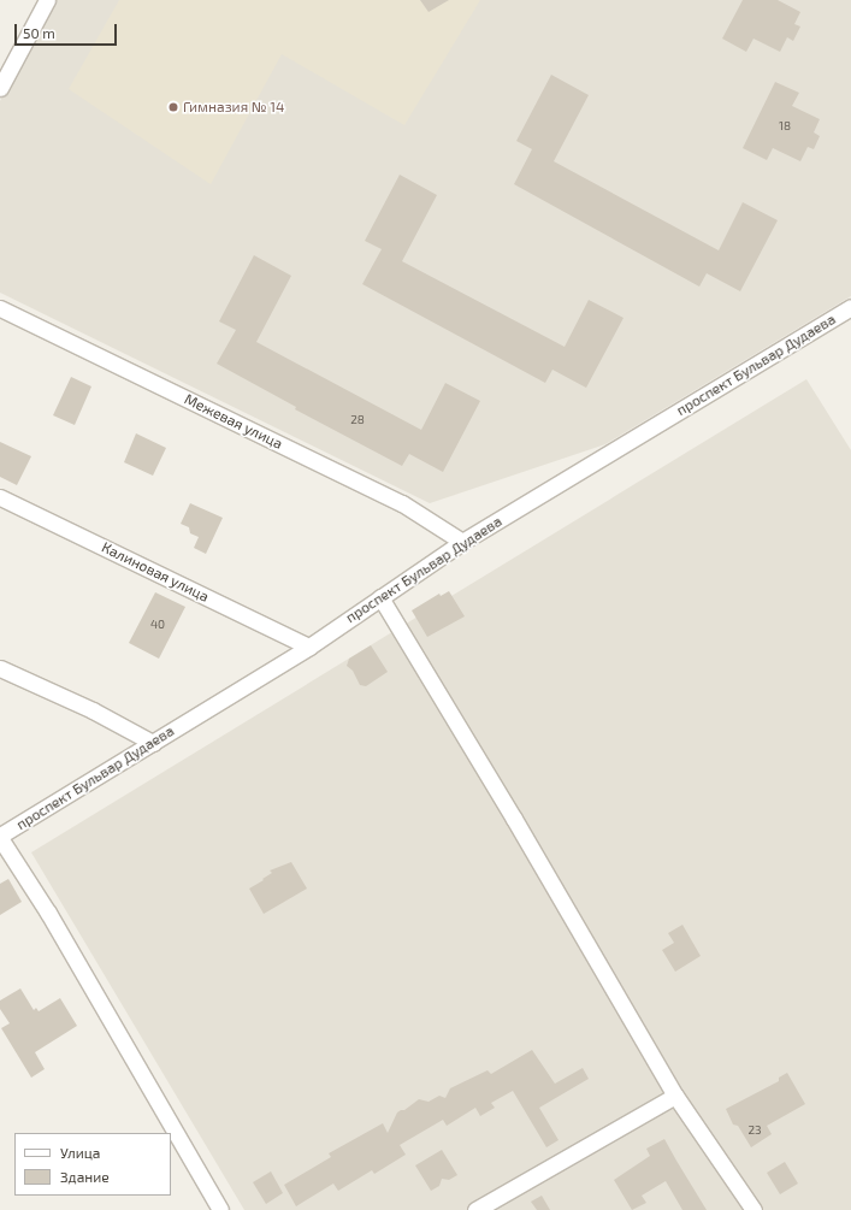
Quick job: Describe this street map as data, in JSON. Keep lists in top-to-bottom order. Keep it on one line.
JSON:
{"streets":{"street":["проспект Бульвар Дудаева","Межевая улица","Калиновая улица"]},"crossings":[["проспект Бульвар Дудаева","Межевая улица"],["проспект Бульвар Дудаева","Калиновая улица"]],"places":["Гимназия № 14"],"house_numbers":["18","28","40","23"],"legend":["Улица","Здание"],"scale_bar":"50 m"}
